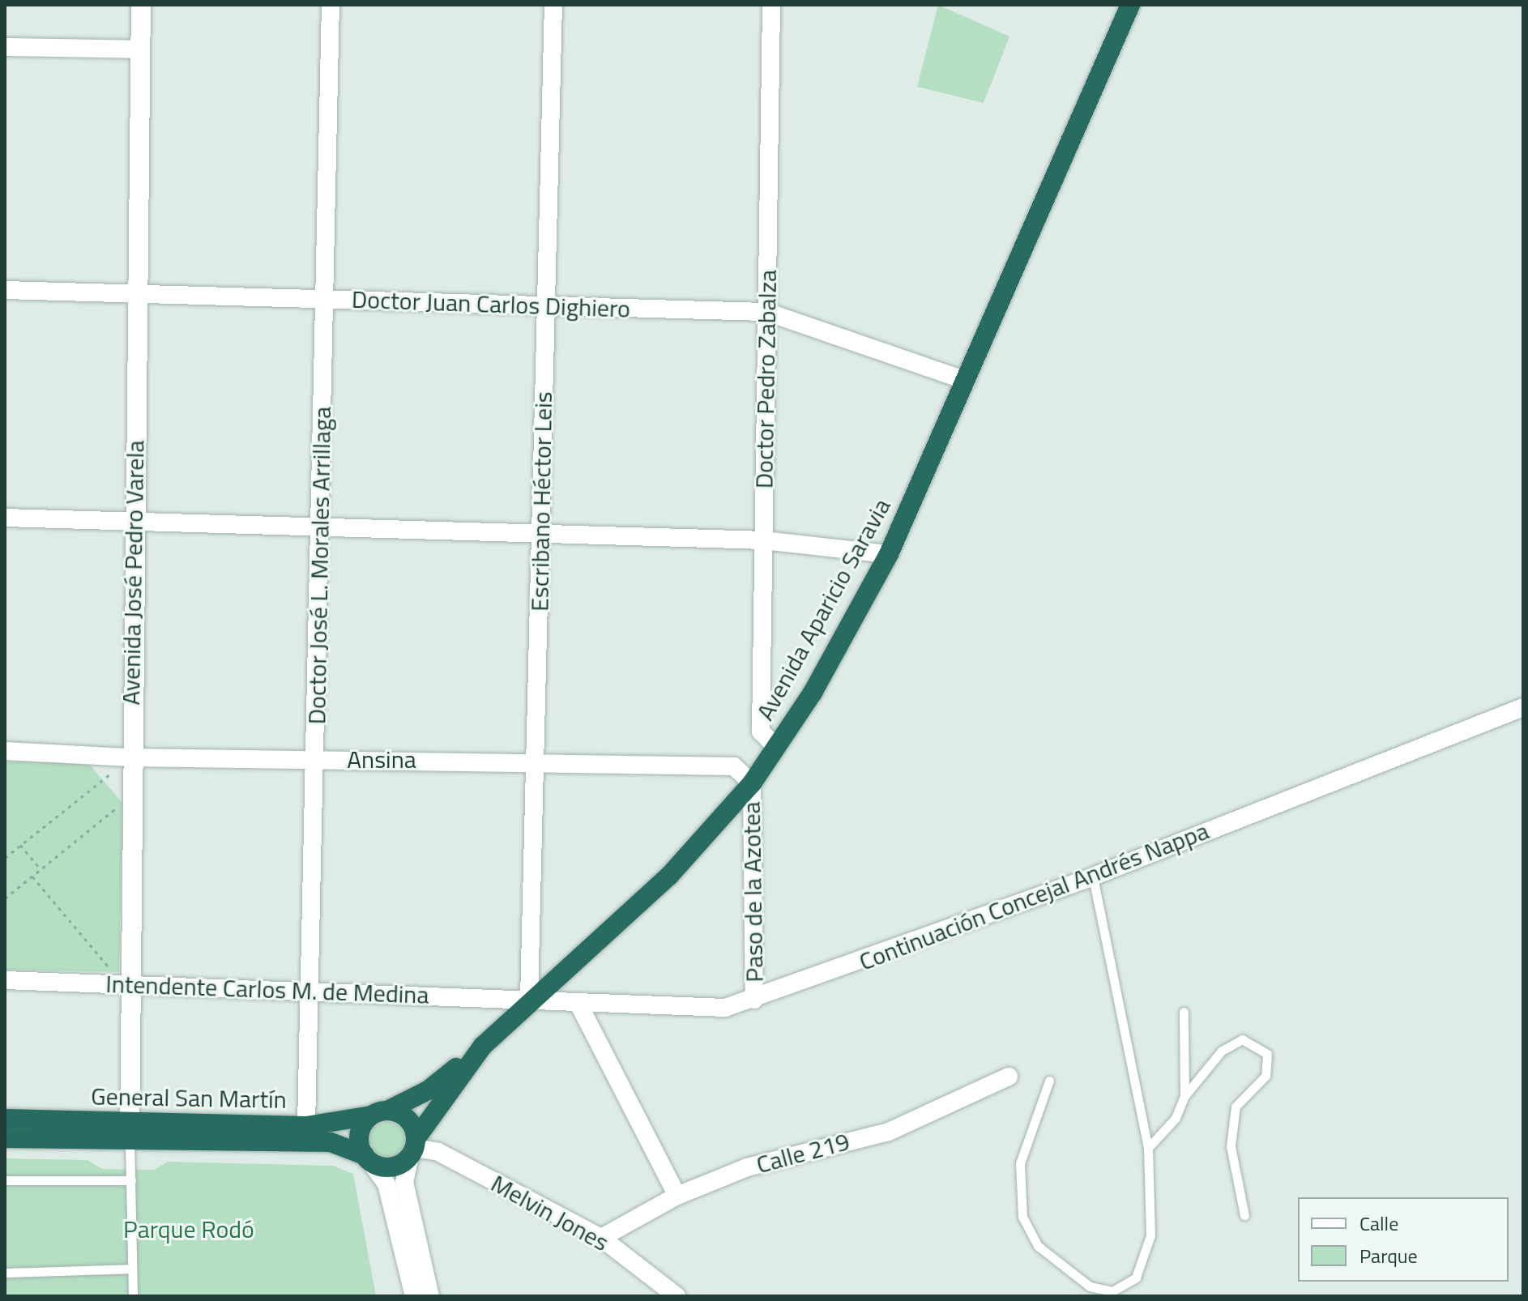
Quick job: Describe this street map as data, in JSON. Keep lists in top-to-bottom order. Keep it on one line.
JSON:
{"streets":{"highway":["Avenida Aparicio Saravia","General San Martín"],"street":["Doctor Juan Carlos Dighiero","Doctor Pedro Zabalza","Escribano Héctor Leis","Doctor José L. Morales Arrillaga","Avenida José Pedro Varela","Ansina","Paso de la Azotea","Continuación Concejal Andrés Nappa","Intendente Carlos M. de Medina","Calle 219","Melvin Jones"]},"crossings":[["Doctor Juan Carlos Dighiero","Doctor Pedro Zabalza"],["Doctor Juan Carlos Dighiero","Escribano Héctor Leis"],["Doctor Juan Carlos Dighiero","Doctor José L. Morales Arrillaga"],["Doctor Juan Carlos Dighiero","Avenida José Pedro Varela"],["Doctor Juan Carlos Dighiero","Avenida Aparicio Saravia"],["Doctor Pedro Zabalza","Avenida Aparicio Saravia"],["Escribano Héctor Leis","Avenida Aparicio Saravia"],["Escribano Héctor Leis","Ansina"],["Escribano Héctor Leis","Continuación Concejal Andrés Nappa"],["Escribano Héctor Leis","Intendente Carlos M. de Medina"],["Doctor José L. Morales Arrillaga","Ansina"],["Doctor José L. Morales Arrillaga","Intendente Carlos M. de Medina"],["Doctor José L. Morales Arrillaga","General San Martín"],["Avenida José Pedro Varela","Ansina"],["Avenida José Pedro Varela","Intendente Carlos M. de Medina"],["Avenida José Pedro Varela","General San Martín"],["Avenida Aparicio Saravia","Ansina"],["Avenida Aparicio Saravia","Paso de la Azotea"],["Avenida Aparicio Saravia","Continuación Concejal Andrés Nappa"],["Avenida Aparicio Saravia","Intendente Carlos M. de Medina"],["Avenida Aparicio Saravia","General San Martín"],["Avenida Aparicio Saravia","Melvin Jones"],["Ansina","Paso de la Azotea"],["Paso de la Azotea","Continuación Concejal Andrés Nappa"],["Continuación Concejal Andrés Nappa","Intendente Carlos M. de Medina"],["General San Martín","Melvin Jones"],["Calle 219","Melvin Jones"]],"parks":["Parque Rodó"],"legend":["Calle","Parque"]}
